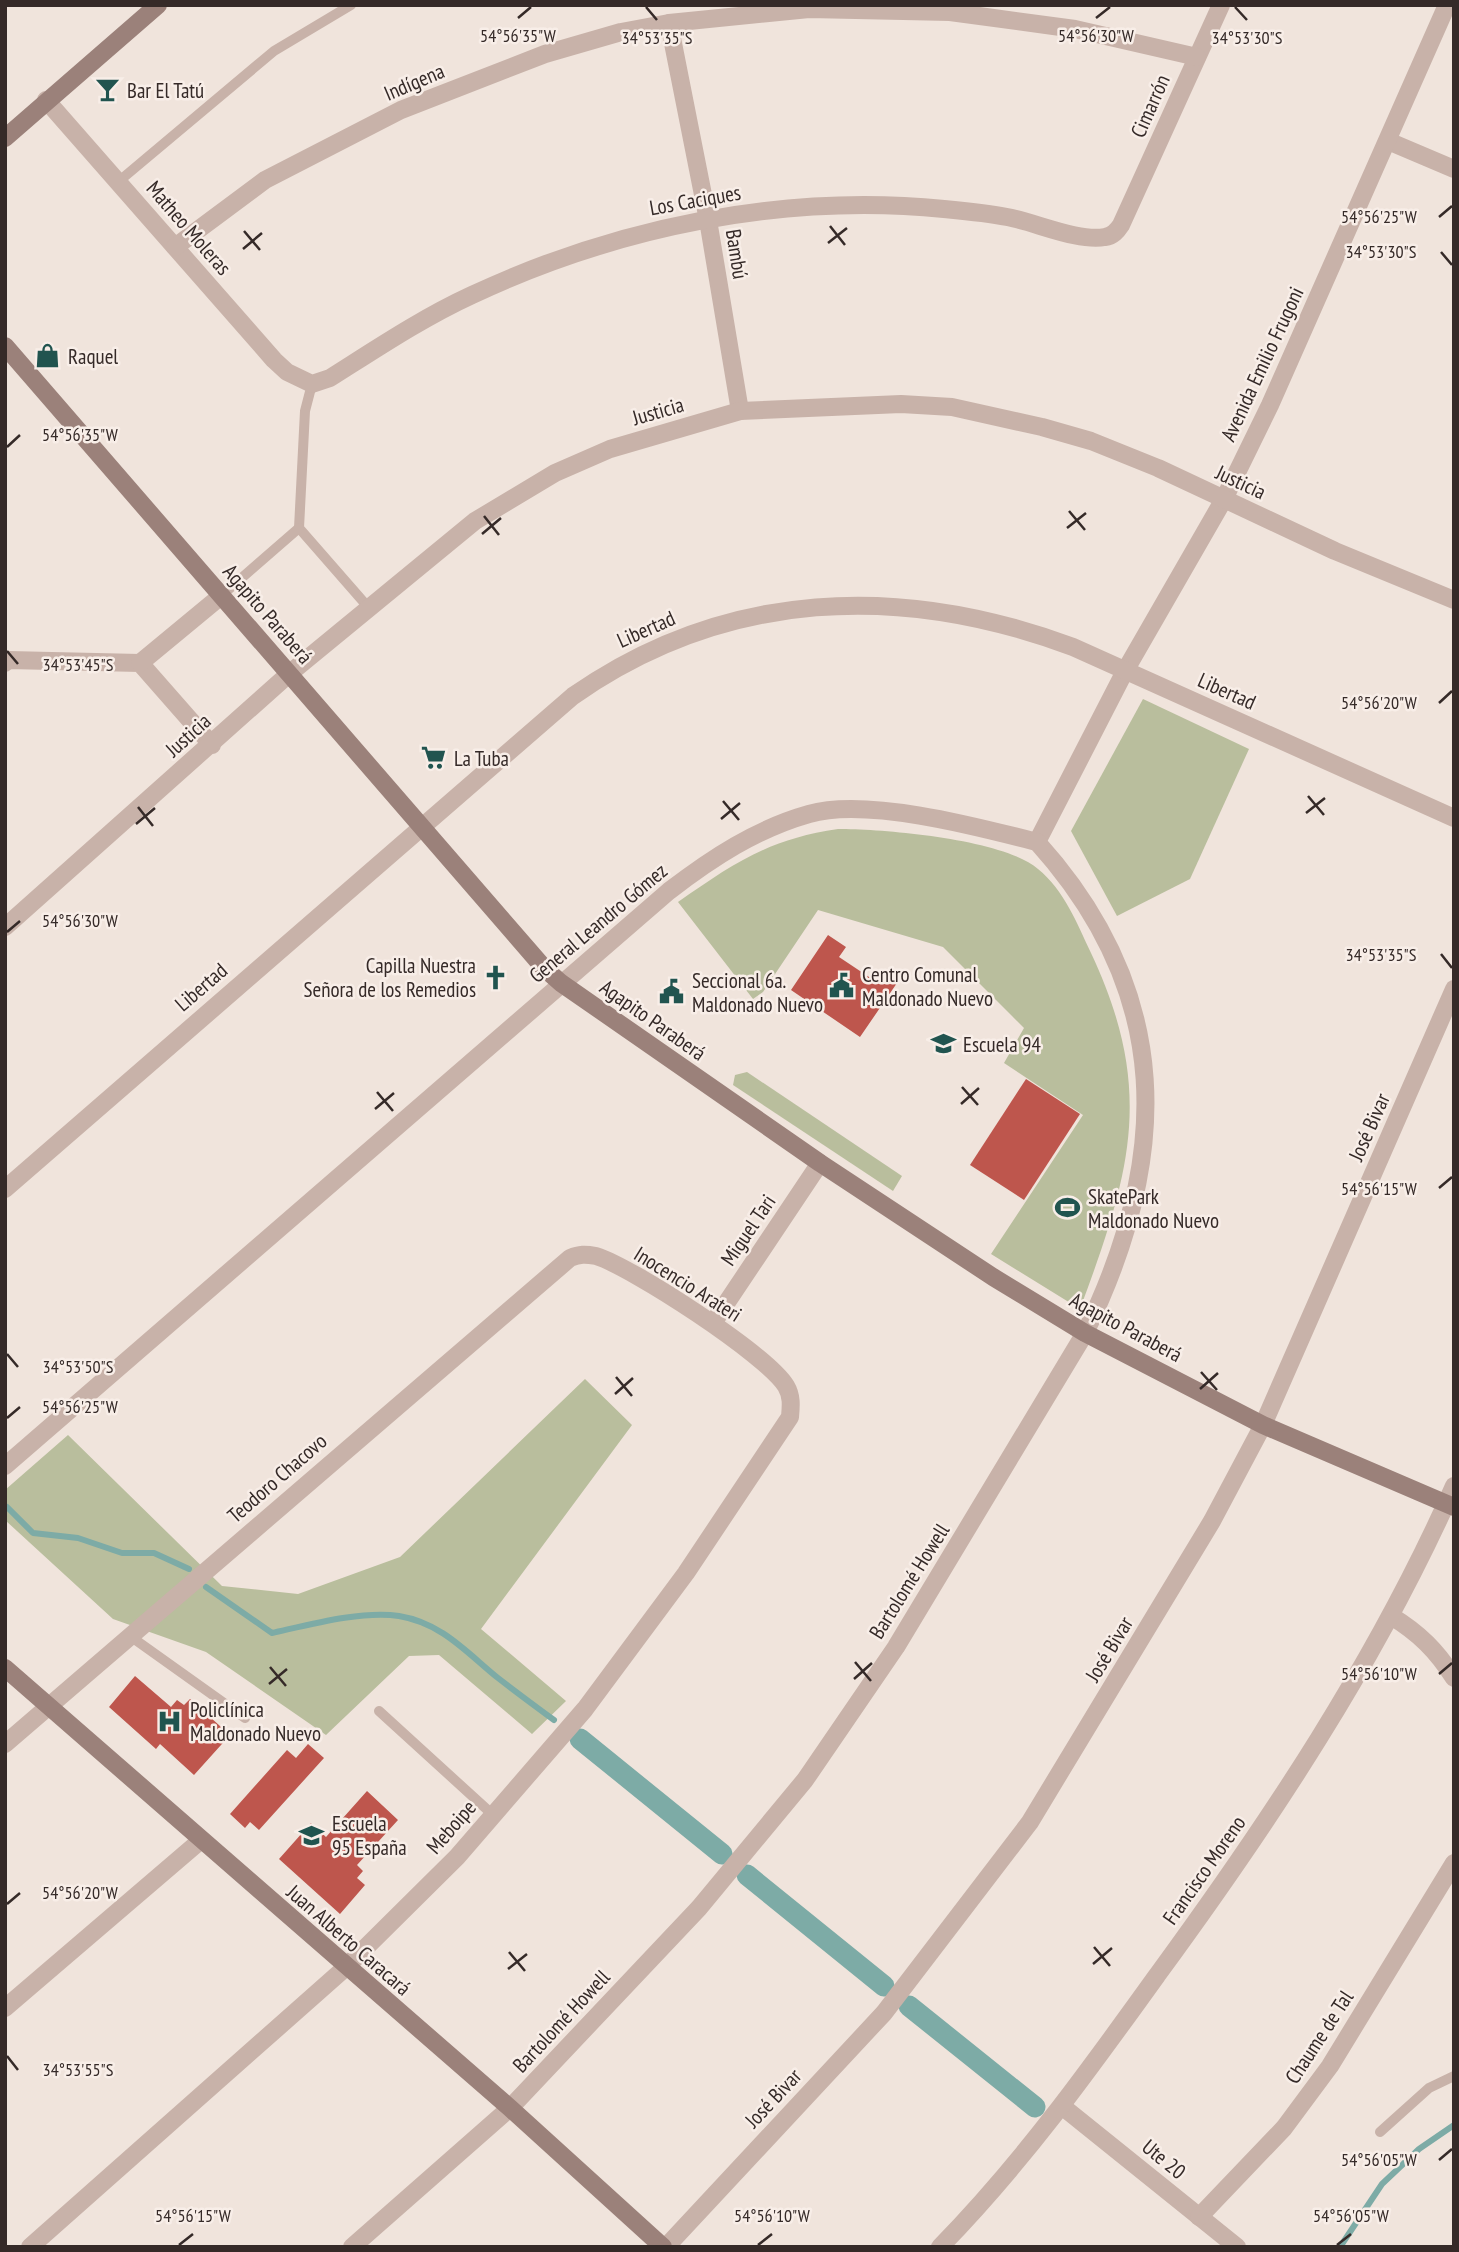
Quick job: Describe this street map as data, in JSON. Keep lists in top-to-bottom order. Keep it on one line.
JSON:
{"streets":{"street":["Indígena","Cimarrón","Los Caciques","Matheo Moleras","Bambú","Avenida Emilio Frugoni","Justicia","Agapito Paraberá","Libertad","General Leandro Gómez","José Bivar","Miguel Tari","Inocencio Arateri","Teodoro Chacovo","Bartolomé Howell","Meboipe","Francisco Moreno","Juan Alberto Caracará","Chaume de Tal","Ute 20"]},"crossings":[["Indígena","Cimarrón"],["Indígena","Matheo Moleras"],["Indígena","Bambú"],["Cimarrón","Los Caciques"],["Los Caciques","Matheo Moleras"],["Los Caciques","Bambú"],["Bambú","Justicia"],["Avenida Emilio Frugoni","Justicia"],["Avenida Emilio Frugoni","Libertad"],["Avenida Emilio Frugoni","General Leandro Gómez"],["Avenida Emilio Frugoni","Bartolomé Howell"],["Justicia","Agapito Paraberá"],["Agapito Paraberá","Libertad"],["Agapito Paraberá","General Leandro Gómez"],["Agapito Paraberá","José Bivar"],["Agapito Paraberá","Miguel Tari"],["Agapito Paraberá","Bartolomé Howell"],["Agapito Paraberá","Francisco Moreno"],["General Leandro Gómez","Bartolomé Howell"],["José Bivar","Juan Alberto Caracará"],["Miguel Tari","Inocencio Arateri"],["Inocencio Arateri","Teodoro Chacovo"],["Inocencio Arateri","Meboipe"],["Teodoro Chacovo","Juan Alberto Caracará"],["Bartolomé Howell","Juan Alberto Caracará"],["Meboipe","Juan Alberto Caracará"],["Francisco Moreno","Ute 20"],["Chaume de Tal","Ute 20"]],"places":{"bar":["Bar El Tatú"],"shop":["Raquel"],"supermarket":["La Tuba"],"church":["Capilla Nuestra Señora de los Remedios"],"public building":["Centro Comunal Maldonado Nuevo","Seccional 6a. Maldonado Nuevo"],"school or university":["Escuela 94","Escuela 95 España"],"sports":["SkatePark Maldonado Nuevo"],"hospital":["Policlínica Maldonado Nuevo"]},"coordinates":["54°56'35\"W","54°56'30\"W","34°53'35\"S","34°53'30\"S","54°56'25\"W","34°53'45\"S","54°56'20\"W","54°56'15\"W","34°53'50\"S","54°56'10\"W","34°53'55\"S","54°56'05\"W"]}
